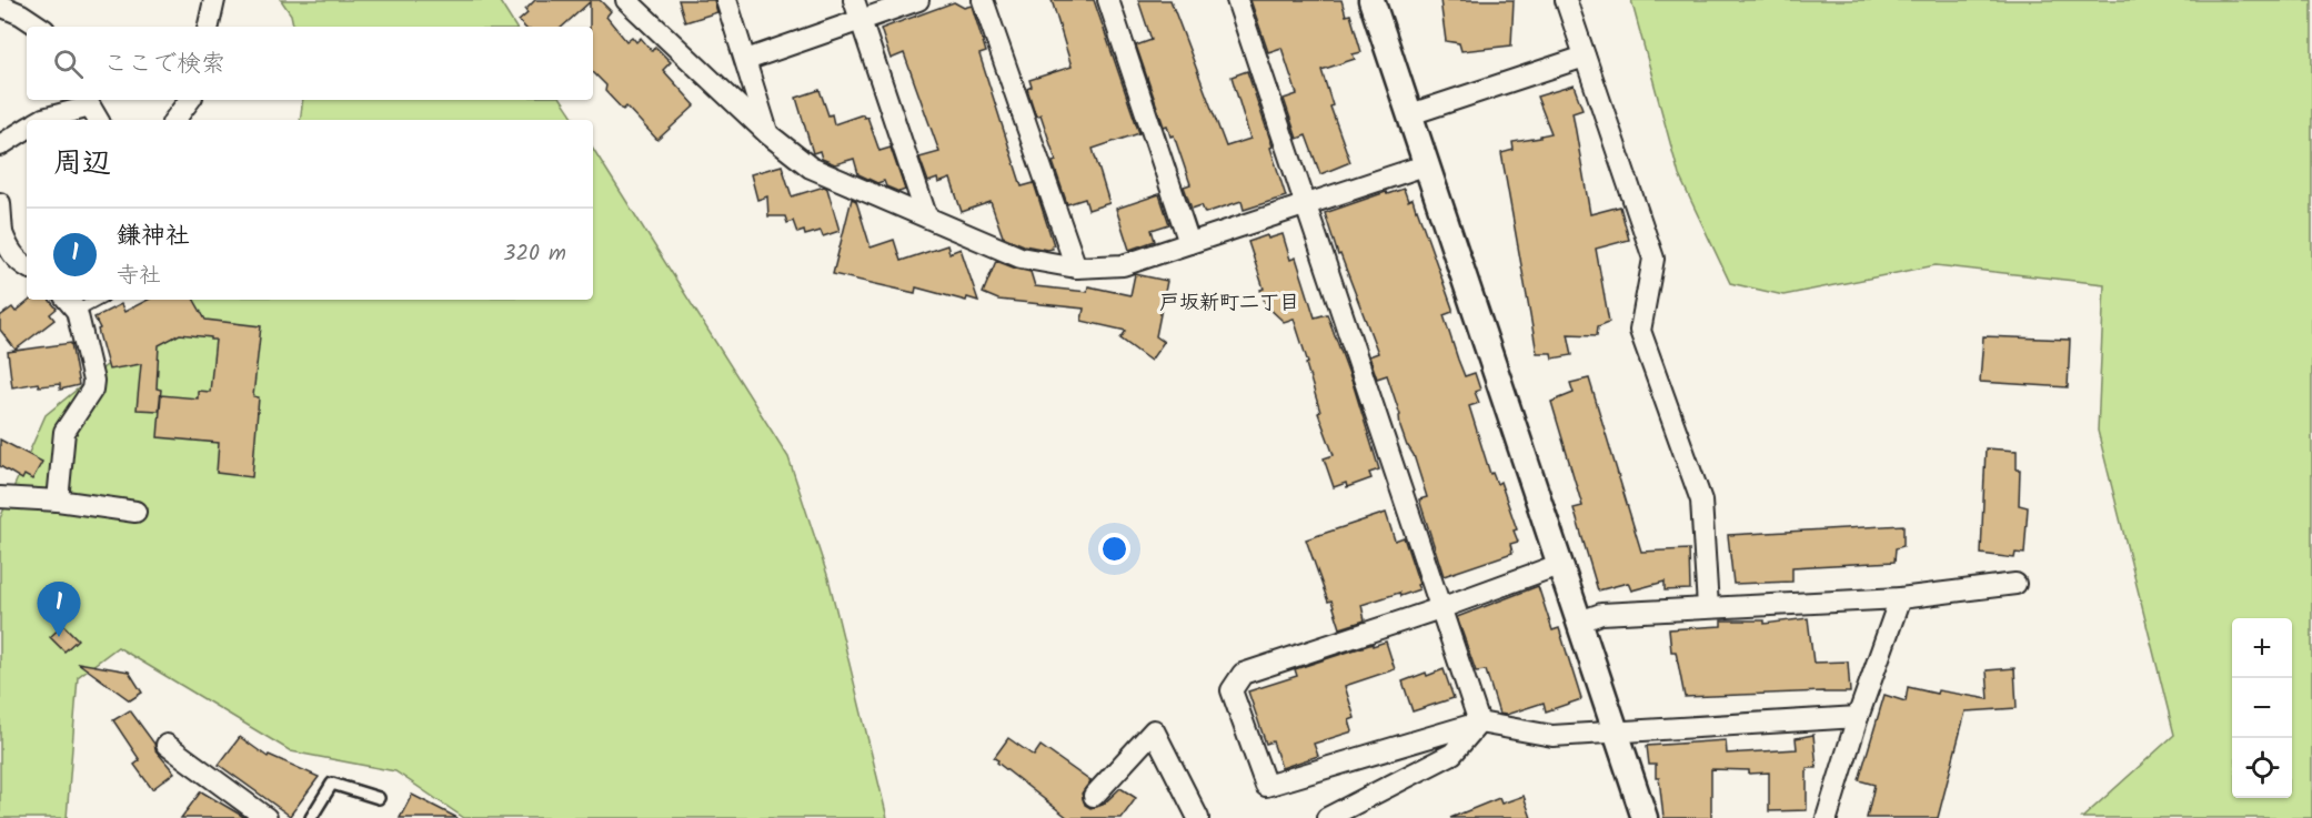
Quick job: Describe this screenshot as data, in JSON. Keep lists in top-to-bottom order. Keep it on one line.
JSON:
{"districts":["戸坂新町二丁目"],"page":{"search":"ここで検索","heading":"周辺","list":[{"mark":"1","name":"鎌神社","note":"寺社","value":"320 m"}],"pins":"1","map_buttons":["+","−"]}}
